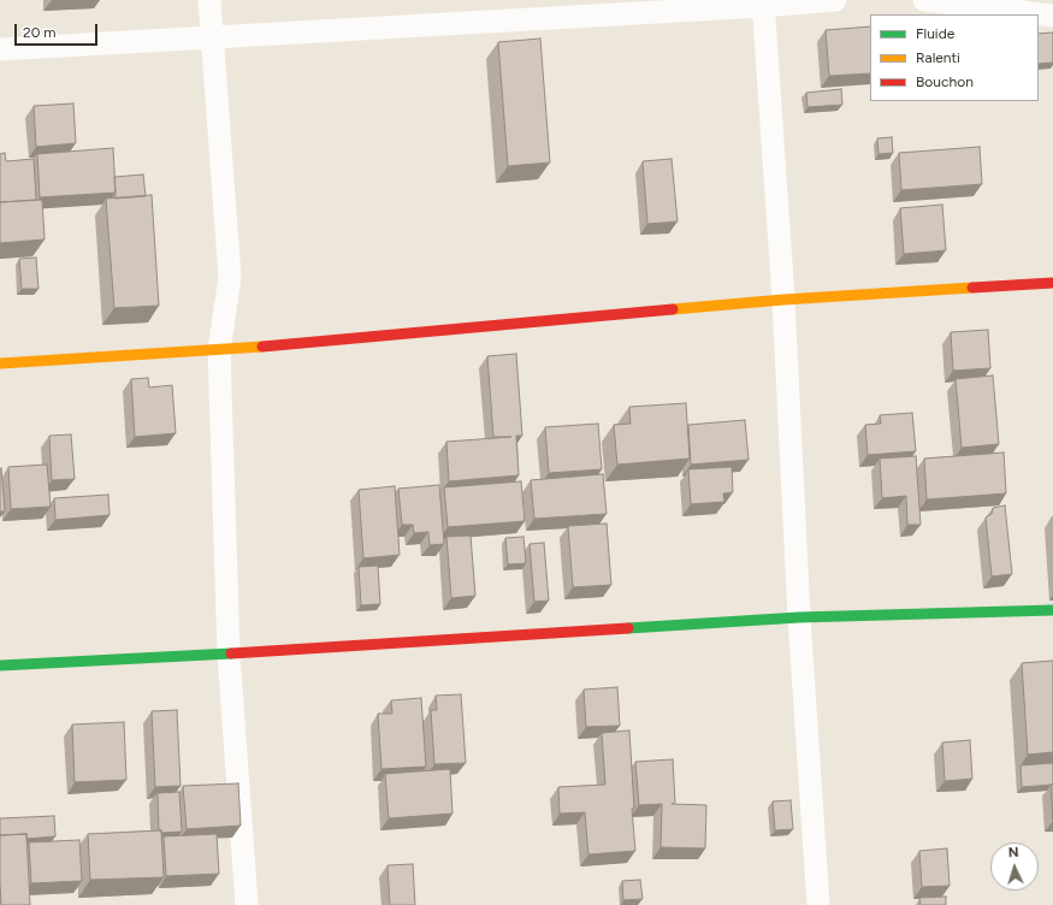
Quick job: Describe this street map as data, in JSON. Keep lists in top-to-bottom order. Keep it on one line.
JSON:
{"legend":["Fluide","Ralenti","Bouchon"],"scale_bar":"20 m","north":"top"}
